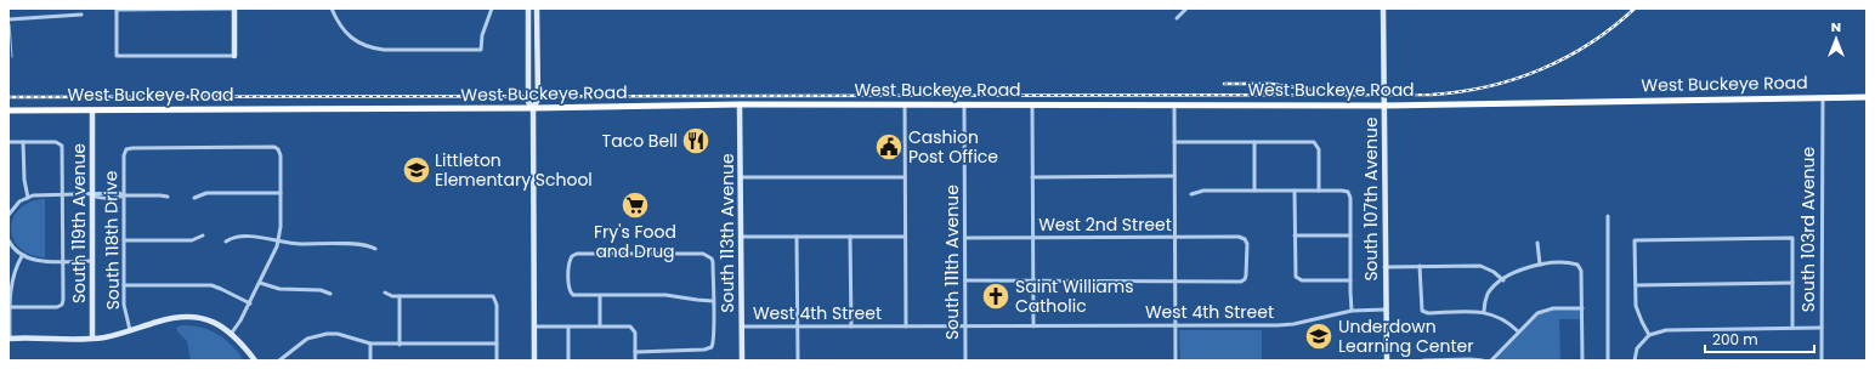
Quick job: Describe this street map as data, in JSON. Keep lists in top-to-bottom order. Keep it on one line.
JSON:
{"streets":{"main road":["West Buckeye Road","South 107th Avenue","South 119th Avenue","South 113th Avenue"],"street":["West 2nd Street","South 103rd Avenue","South 118th Drive","South 111th Avenue","West 4th Street"]},"crossings":[["West Buckeye Road","South 107th Avenue"],["West Buckeye Road","South 119th Avenue"],["West Buckeye Road","South 103rd Avenue"],["West Buckeye Road","South 113th Avenue"],["West Buckeye Road","South 111th Avenue"],["South 107th Avenue","West 4th Street"],["West 2nd Street","South 111th Avenue"],["South 113th Avenue","West 4th Street"],["South 111th Avenue","West 4th Street"]],"places":{"restaurant":["Taco Bell"],"public building":["Cashion Post Office"],"school or university":["Littleton Elementary School","Underdown Learning Center"],"supermarket":["Fry's Food and Drug"],"church":["Saint Williams Catholic"]},"scale_bar":"200 m","north":"top"}
